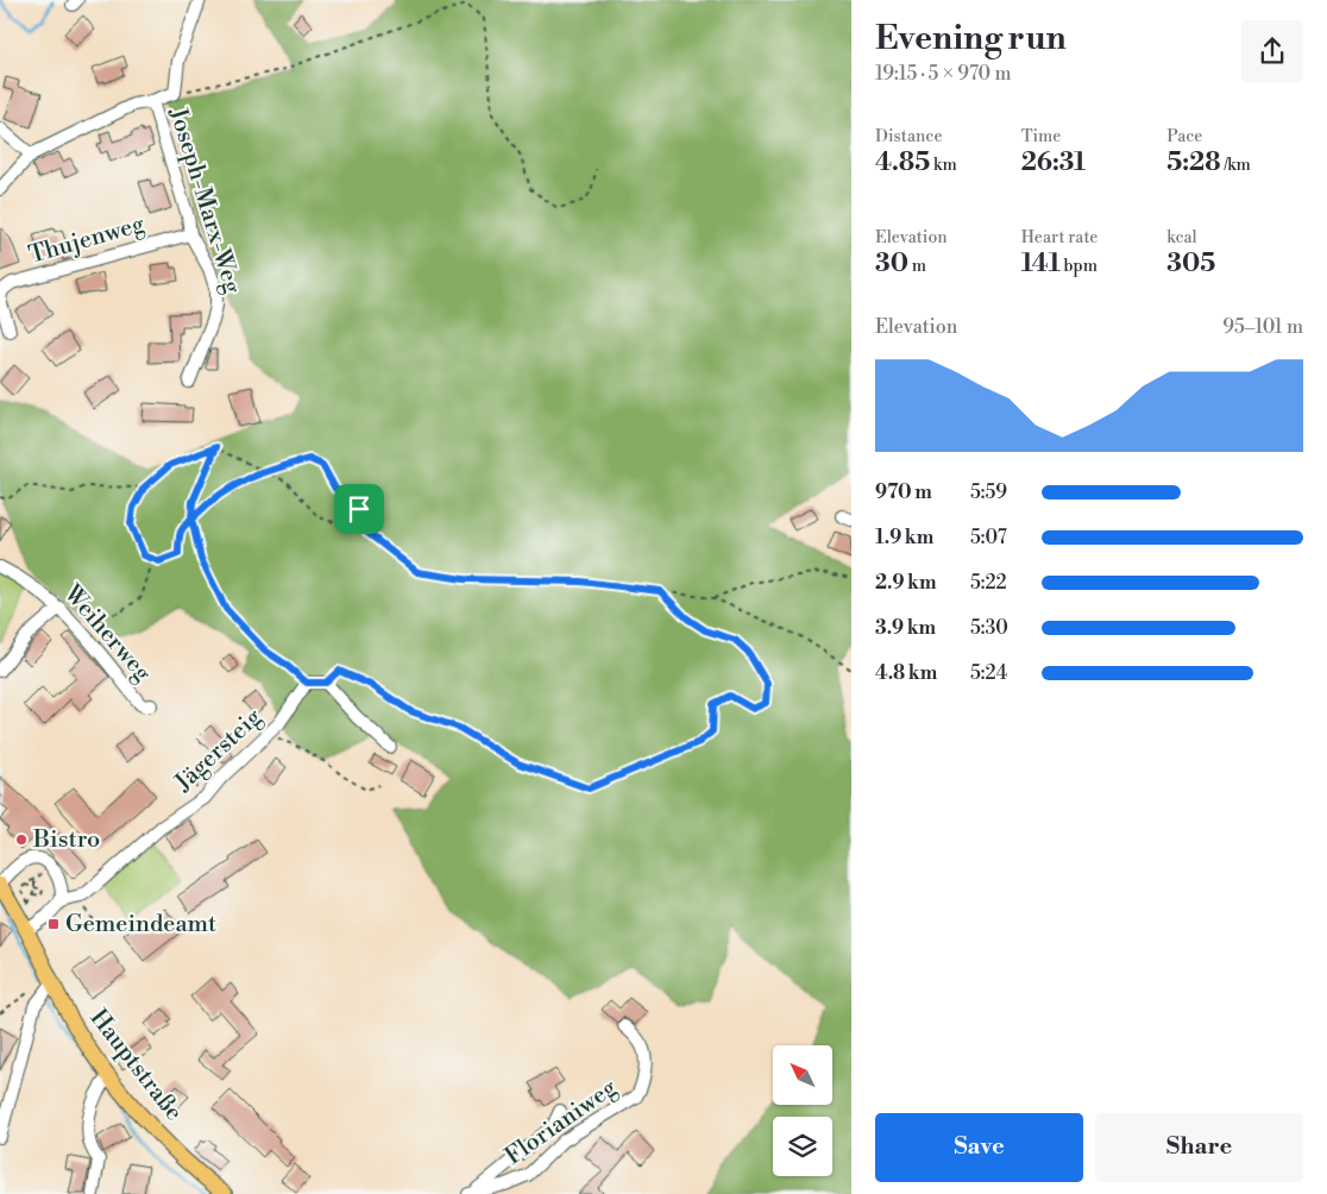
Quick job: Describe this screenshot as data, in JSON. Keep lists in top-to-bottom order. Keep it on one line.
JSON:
{"streets":{"main road":["Hauptstraße"],"street":["Joseph-Marx-Weg","Thujenweg","Weiherweg","Jägersteig","Florianiweg"]},"crossings":[["Joseph-Marx-Weg","Thujenweg"]],"places":{"other":["Bistro"],"transit":["Gemeindeamt"]},"north":"top left","page":{"heading":["Evening run","19:15 · 5 × 970 m"],"stats":[["Distance","4.85 km"],["Time","26:31"],["Pace","5:28 /km"],["Elevation","30 m"],["Heart rate","141 bpm"],["kcal","305"]],"chart":["Elevation","95–101 m"],"list":[{"name":"970 m","note":"5:59"},{"name":"1.9 km","note":"5:07"},{"name":"2.9 km","note":"5:22"},{"name":"3.9 km","note":"5:30"},{"name":"4.8 km","note":"5:24"}],"buttons":["Save","Share"]}}
